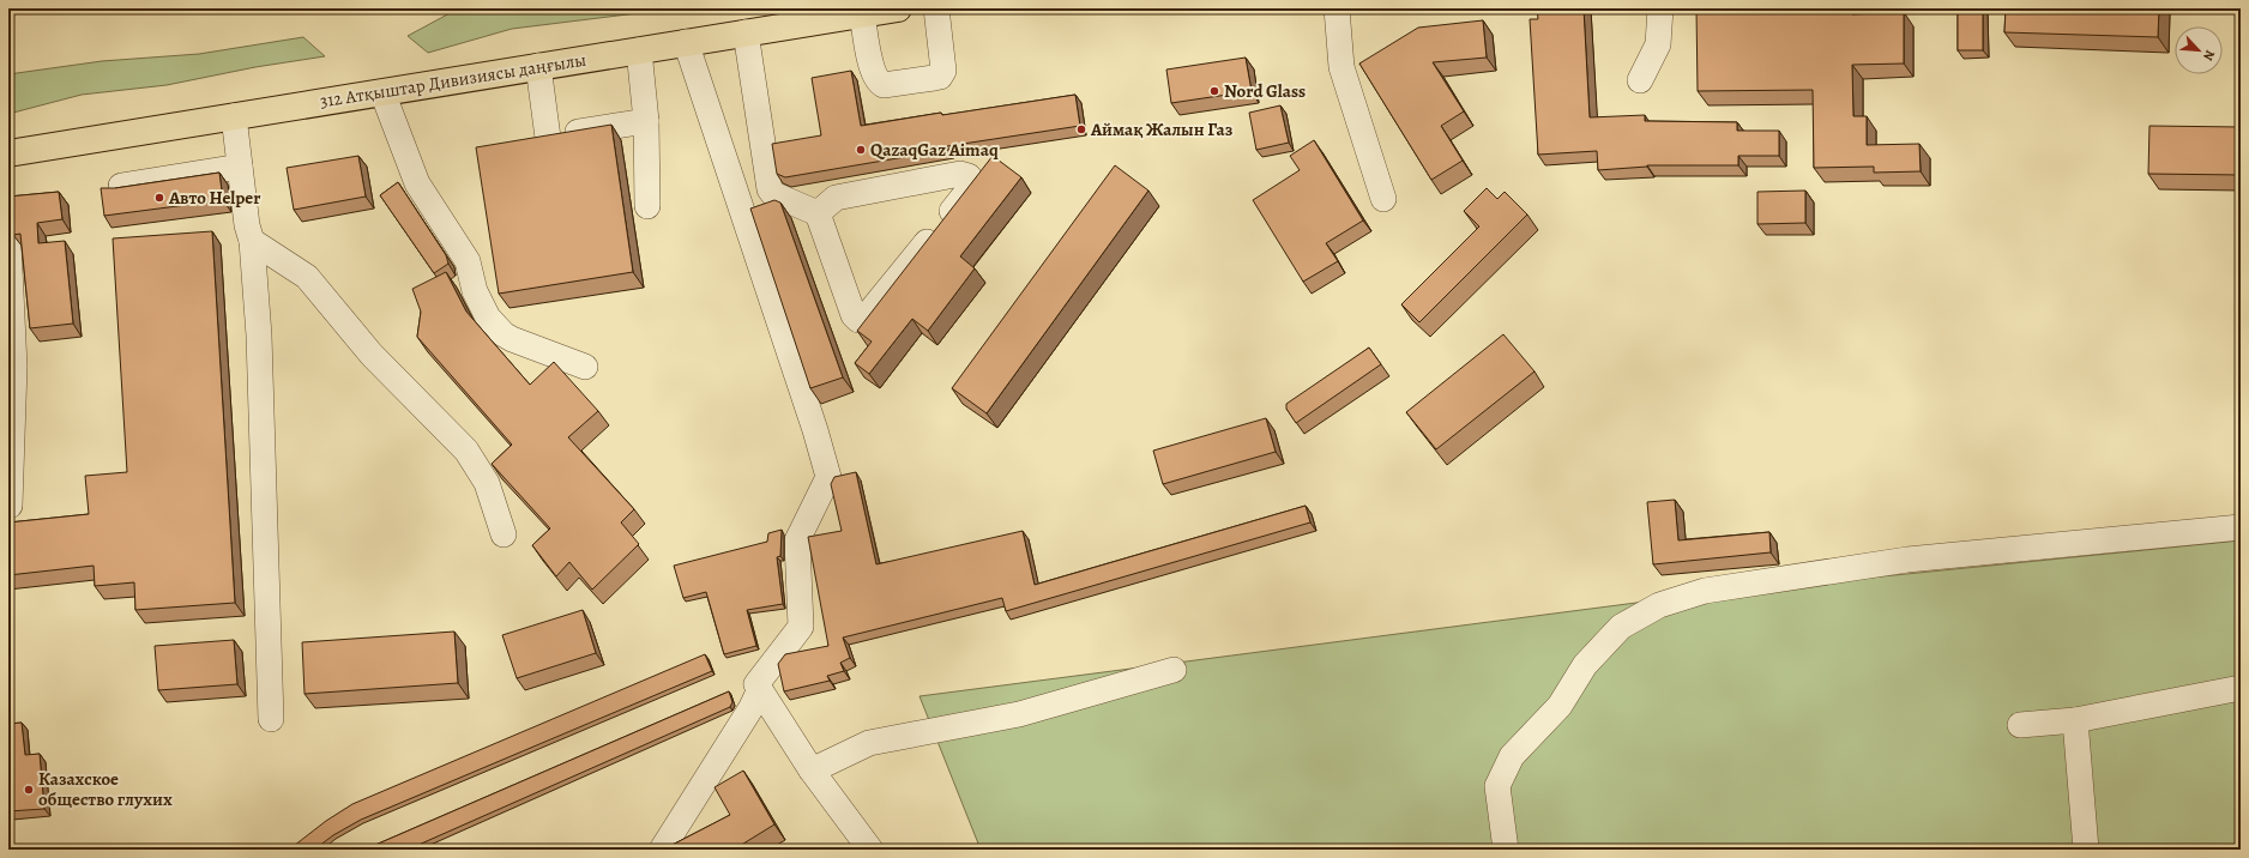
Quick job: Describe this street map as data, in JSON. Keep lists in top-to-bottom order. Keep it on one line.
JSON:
{"streets":{"highway":["312 Атқыштар Дивизиясы даңғылы"]},"places":["Nord Glass","Аймақ Жалын Газ","QazaqGaz Aimaq","Авто Helper","Казахское общество глухих"],"north":"bottom right"}
